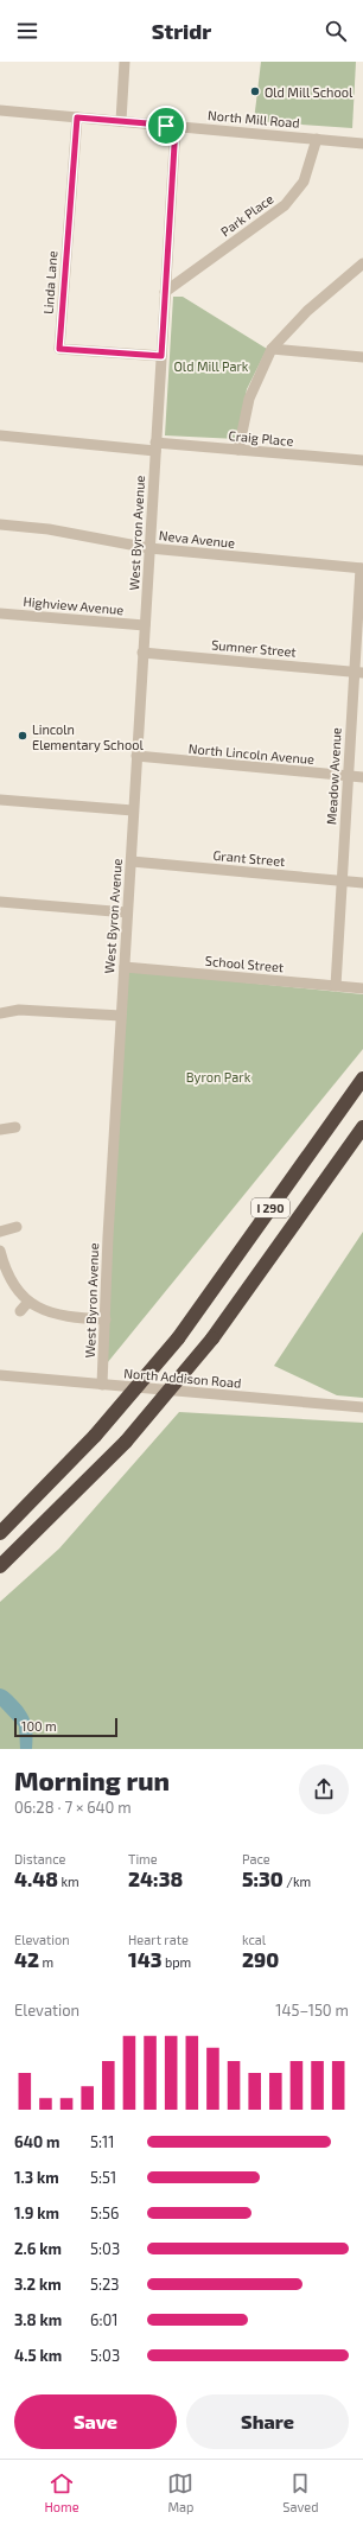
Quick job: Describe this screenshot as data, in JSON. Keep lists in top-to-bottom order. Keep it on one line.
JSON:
{"streets":{"highway":["I 290"],"street":["North Mill Road","Park Place","Linda Lane","Craig Place","West Byron Avenue","Neva Avenue","Highview Avenue","Sumner Street","North Lincoln Avenue","Meadow Avenue","Grant Street","School Street","North Addison Road"]},"crossings":[["North Mill Road","Park Place"],["North Mill Road","Linda Lane"],["North Mill Road","West Byron Avenue"],["Park Place","West Byron Avenue"],["Linda Lane","West Byron Avenue"],["Craig Place","West Byron Avenue"],["West Byron Avenue","Neva Avenue"],["West Byron Avenue","Highview Avenue"],["West Byron Avenue","Sumner Street"],["West Byron Avenue","North Lincoln Avenue"],["West Byron Avenue","Grant Street"],["West Byron Avenue","School Street"],["West Byron Avenue","North Addison Road"],["Neva Avenue","Meadow Avenue"],["Sumner Street","Meadow Avenue"],["North Lincoln Avenue","Meadow Avenue"],["Meadow Avenue","Grant Street"],["Meadow Avenue","School Street"]],"parks":["Old Mill Park","Byron Park"],"places":["Old Mill School","Lincoln Elementary School"],"scale_bar":"100 m","page":{"header":"Stridr","scale":"100 m","heading":["Morning run","06:28 · 7 × 640 m"],"stats":[["Distance","4.48 km"],["Time","24:38"],["Pace","5:30 /km"],["Elevation","42 m"],["Heart rate","143 bpm"],["kcal","290"]],"chart":["Elevation","145–150 m"],"list":[{"name":"640 m","note":"5:11"},{"name":"1.3 km","note":"5:51"},{"name":"1.9 km","note":"5:56"},{"name":"2.6 km","note":"5:03"},{"name":"3.2 km","note":"5:23"},{"name":"3.8 km","note":"6:01"},{"name":"4.5 km","note":"5:03"}],"buttons":["Save","Share"],"tabs":["Home","Map","Saved"]}}
